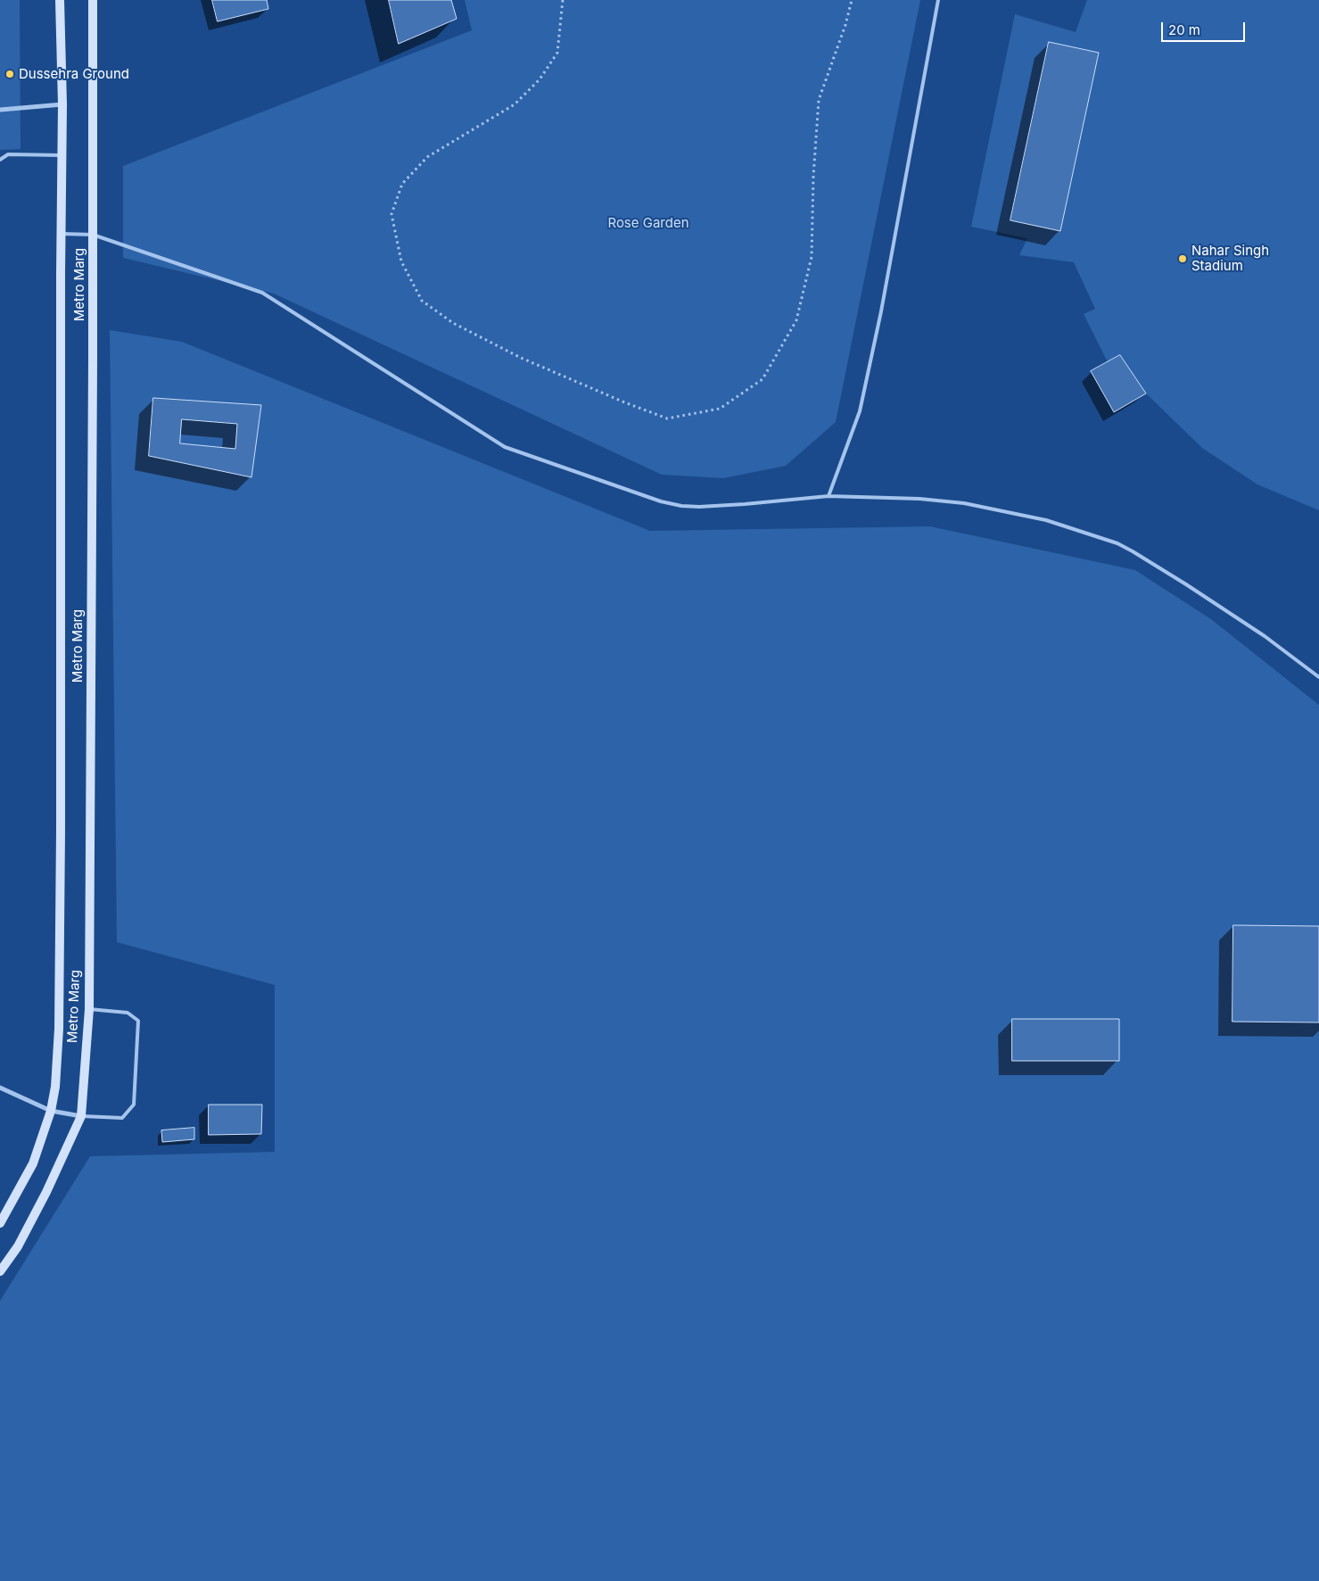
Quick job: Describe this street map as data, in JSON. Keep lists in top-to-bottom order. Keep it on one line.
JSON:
{"streets":{"street":["Metro Marg"]},"parks":["Rose Garden"],"places":["Dussehra Ground","Nahar Singh Stadium"],"scale_bar":"20 m"}
